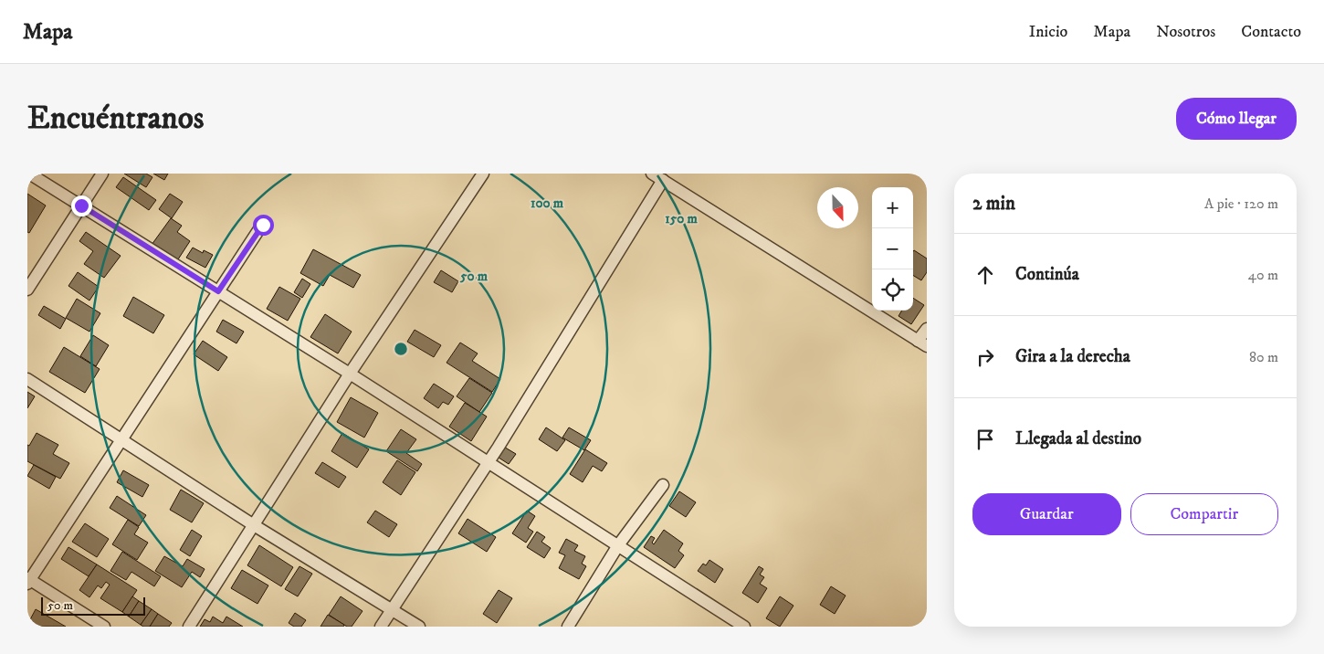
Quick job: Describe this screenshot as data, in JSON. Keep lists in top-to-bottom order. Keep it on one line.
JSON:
{"scale_bar":"50 m","north":"bottom","page":{"header":"Mapa","nav":["Inicio","Mapa","Nosotros","Contacto"],"buttons":["Cómo llegar",["Guardar","Compartir"]],"title":"Encuéntranos","heading":["2 min","A pie · 120 m"],"map_buttons":["+","−"],"list":[["Continúa","40 m"],["Gira a la derecha","80 m"],"Llegada al destino"],"scale":"50 m"},"rings":["100 m","150 m","50 m"]}
